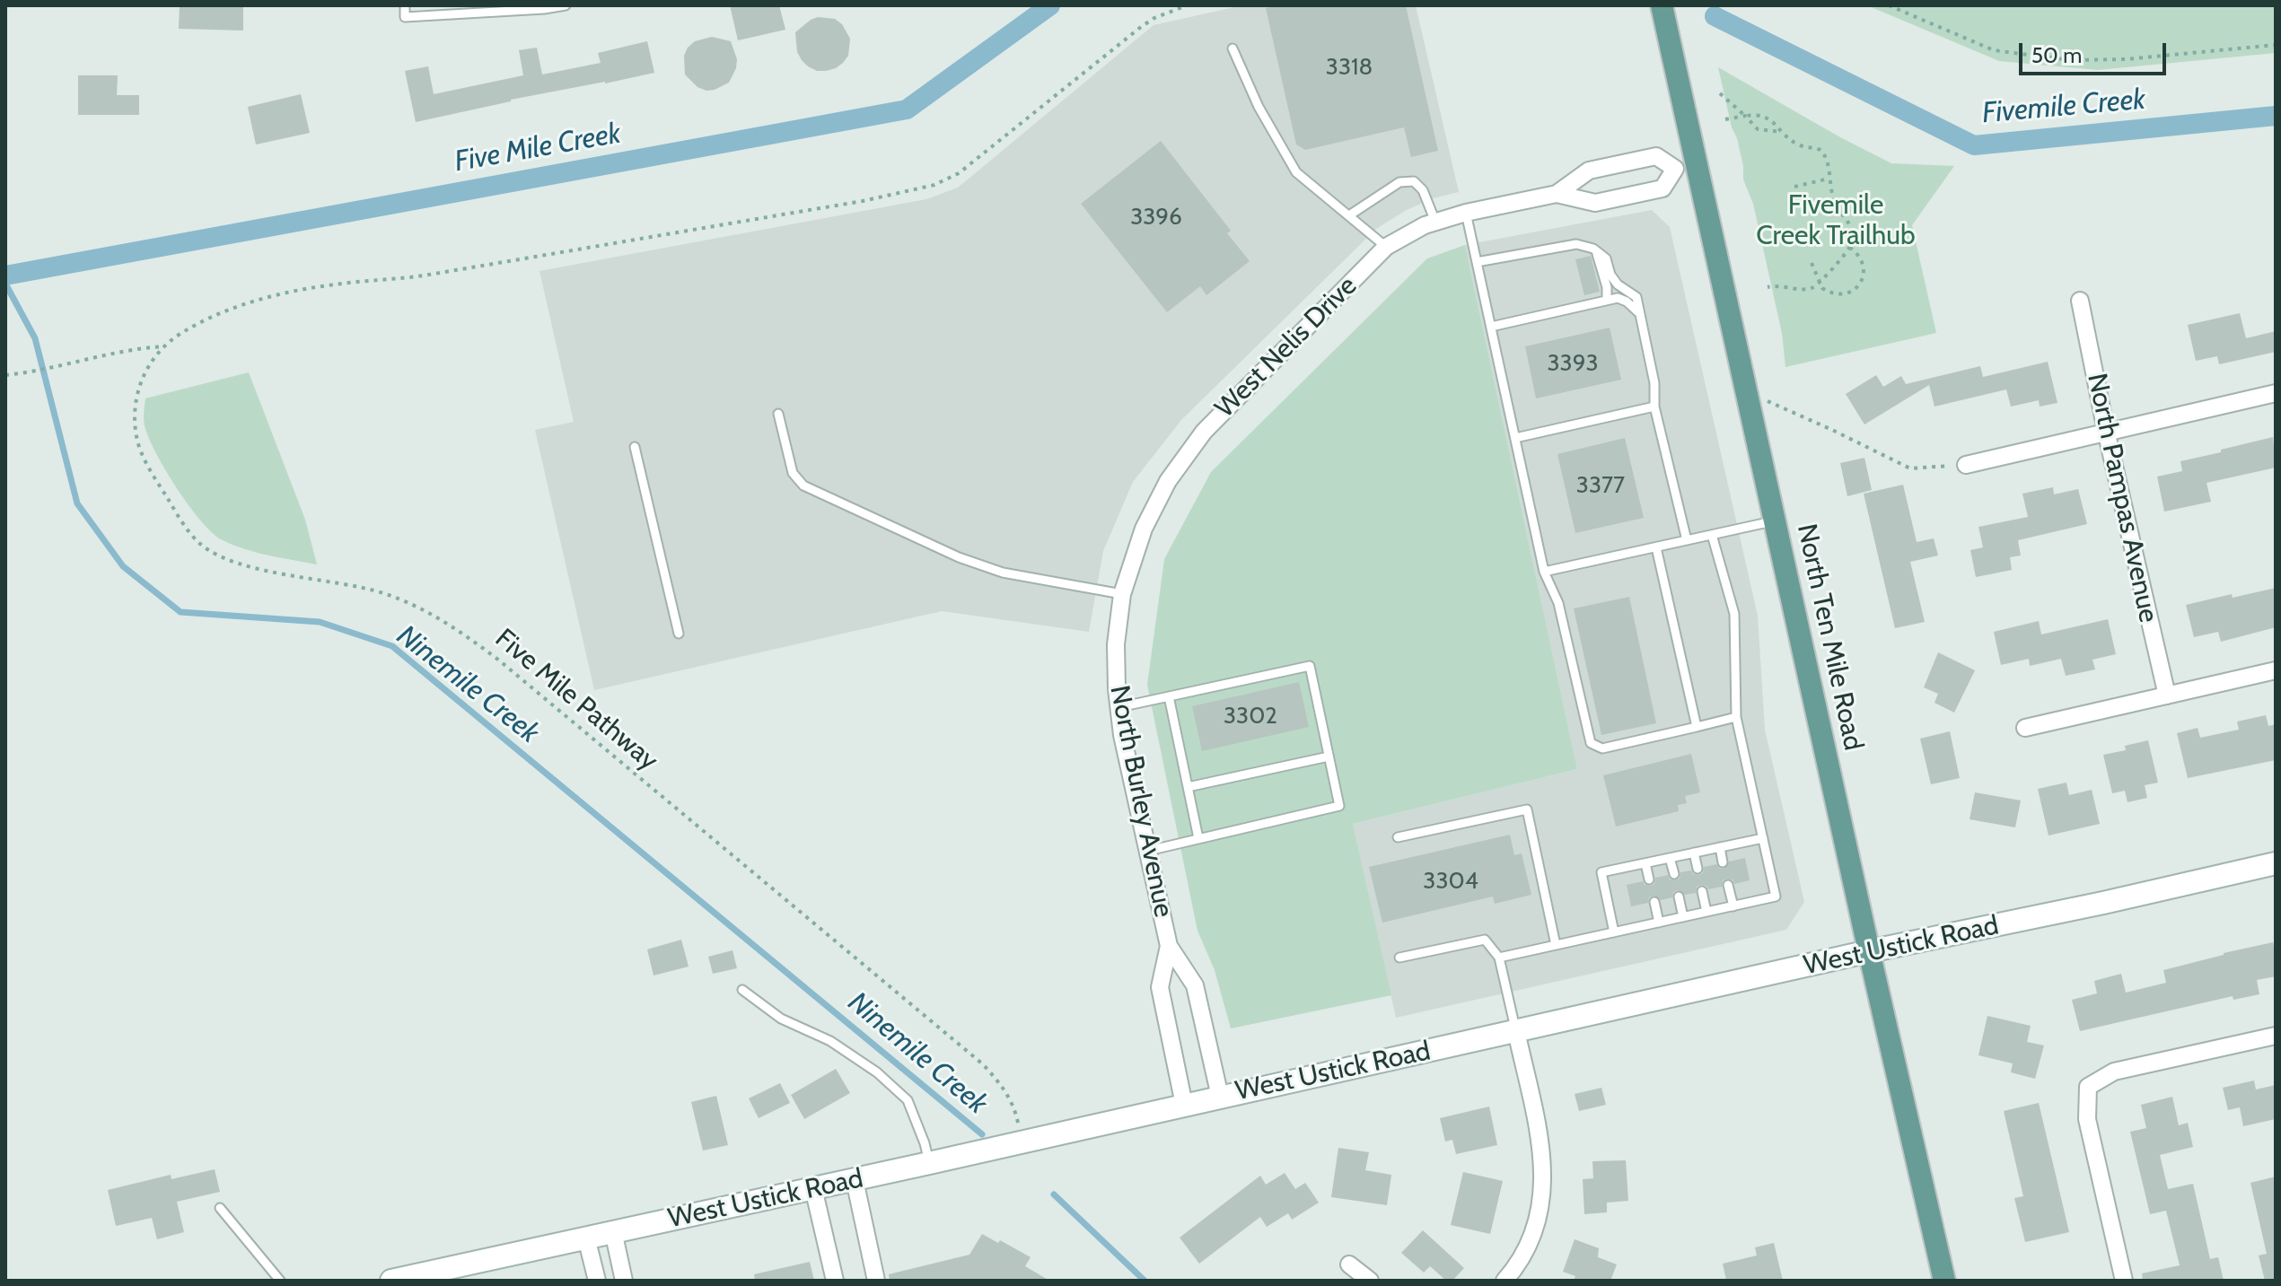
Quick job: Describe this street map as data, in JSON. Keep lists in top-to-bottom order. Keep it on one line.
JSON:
{"streets":{"main road":["North Ten Mile Road","West Ustick Road"],"street":["West Nelis Drive","North Pampas Avenue","North Burley Avenue"],"path":["Five Mile Pathway"]},"crossings":[["West Nelis Drive","North Ten Mile Road"],["West Nelis Drive","North Burley Avenue"],["North Ten Mile Road","West Ustick Road"],["Five Mile Pathway","West Ustick Road"],["North Burley Avenue","West Ustick Road"]],"water":["Fivemile Creek","Five Mile Creek","Ninemile Creek"],"parks":["Fivemile Creek Trailhub"],"house_numbers":["3318","3396","3393","3377","3302","3304"],"scale_bar":"50 m"}
